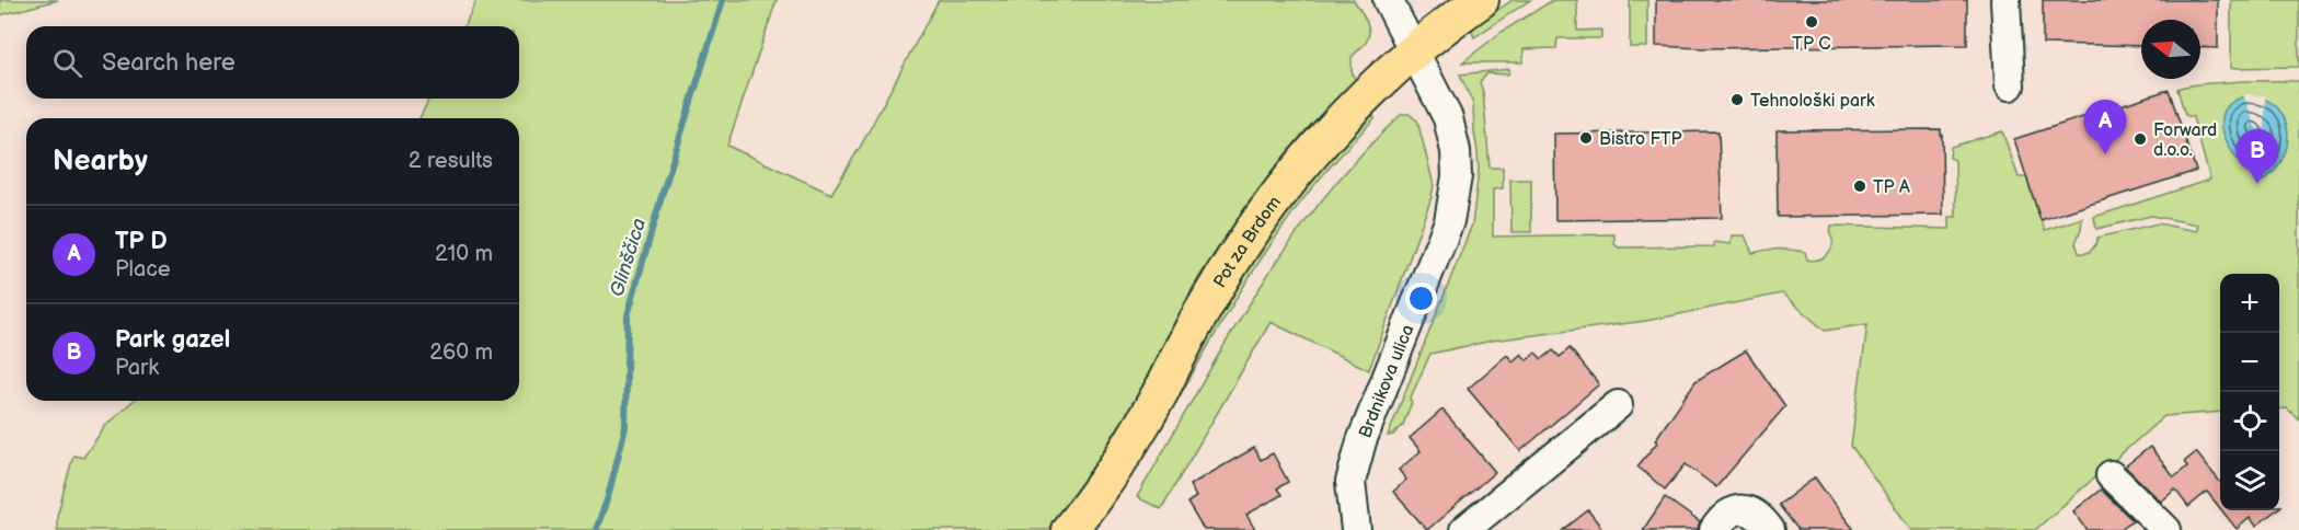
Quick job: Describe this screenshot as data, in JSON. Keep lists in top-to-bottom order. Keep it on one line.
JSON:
{"streets":{"main road":["Pot za Brdom"],"street":["Brdnikova ulica"]},"crossings":[["Pot za Brdom","Brdnikova ulica"]],"water":["Glinščica"],"places":["TP C","Tehnološki park","Bistro FTP","Forward d.o.o.","TP A"],"north":"left","page":{"search":"Search here","pins":["A","B"],"heading":["Nearby","2 results"],"list":[{"mark":"A","name":"TP D","note":"Place","value":"210 m"},{"mark":"B","name":"Park gazel","note":"Park","value":"260 m"}],"map_buttons":["+","−"]}}
